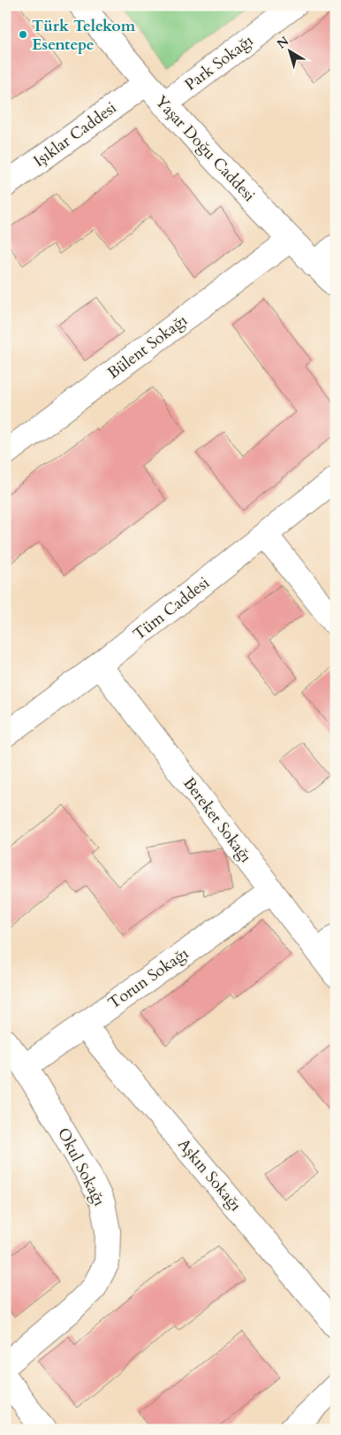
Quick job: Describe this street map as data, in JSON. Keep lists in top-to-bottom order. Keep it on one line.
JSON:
{"streets":{"street":["Park Sokağı","Işıklar Caddesi","Yaşar Doğu Caddesi","Bülent Sokağı","Tüm Caddesi","Bereket Sokağı","Torun Sokağı","Okul Sokağı","Aşkın Sokağı"]},"crossings":[["Park Sokağı","Yaşar Doğu Caddesi"],["Işıklar Caddesi","Yaşar Doğu Caddesi"],["Yaşar Doğu Caddesi","Bülent Sokağı"],["Tüm Caddesi","Bereket Sokağı"],["Bereket Sokağı","Torun Sokağı"],["Torun Sokağı","Okul Sokağı"],["Torun Sokağı","Aşkın Sokağı"]],"places":["Türk Telekom Esentepe"],"north":"top left"}
